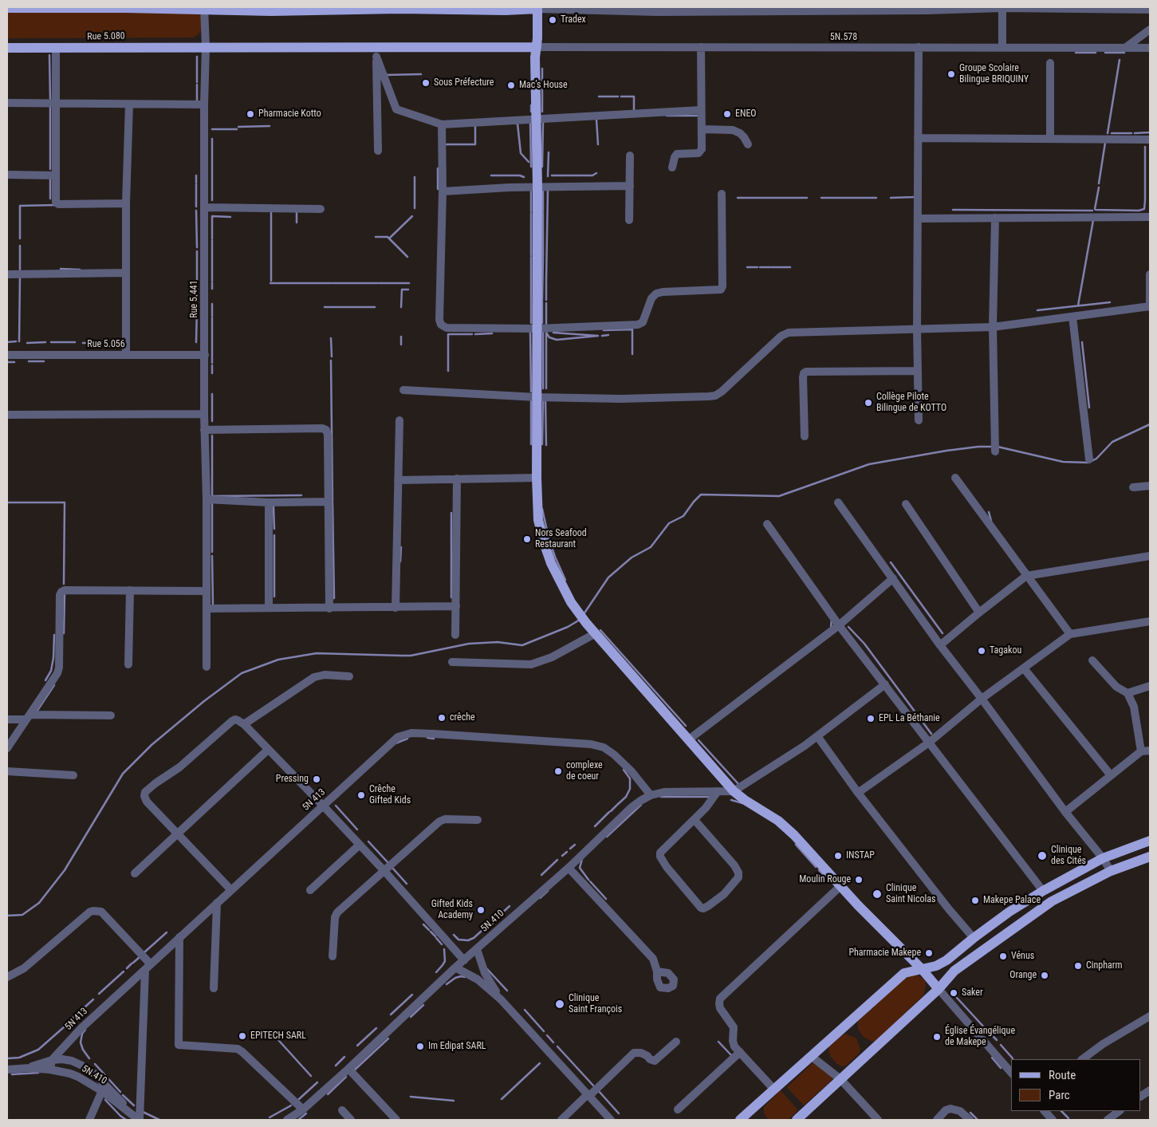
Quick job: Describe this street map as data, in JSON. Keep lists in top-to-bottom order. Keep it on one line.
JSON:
{"streets":{"main road":["Rue 5.080"],"street":["5N.578","Rue 5.441","Rue 5.056","5N 413","5N.410"]},"crossings":[["Rue 5.080","5N.578"],["Rue 5.080","Rue 5.441"],["Rue 5.441","Rue 5.056"],["5N 413","5N.410"]],"places":["Tradex","Groupe Scolaire Bilingue BRIQUINY","Sous Préfecture","Mac’s House","Pharmacie Kotto","ENEO","Collège Pilote Bilingue de KOTTO","Nors Seafood Restaurant","Tagakou","crêche","EPL La Béthanie","complexe de coeur","Pressing","Crêche Gifted Kids","INSTAP","Clinique des Cités","Moulin Rouge","Clinique Saint Nicolas","Makepe Palace","Gifted Kids Academy","Pharmacie Makepe","Vénus","Cinpharm","Orange","Saker","Clinique Saint François","EPITECH SARL","Église Évangélique de Makepe","Im Edipat SARL"],"legend":["Route","Parc"]}
